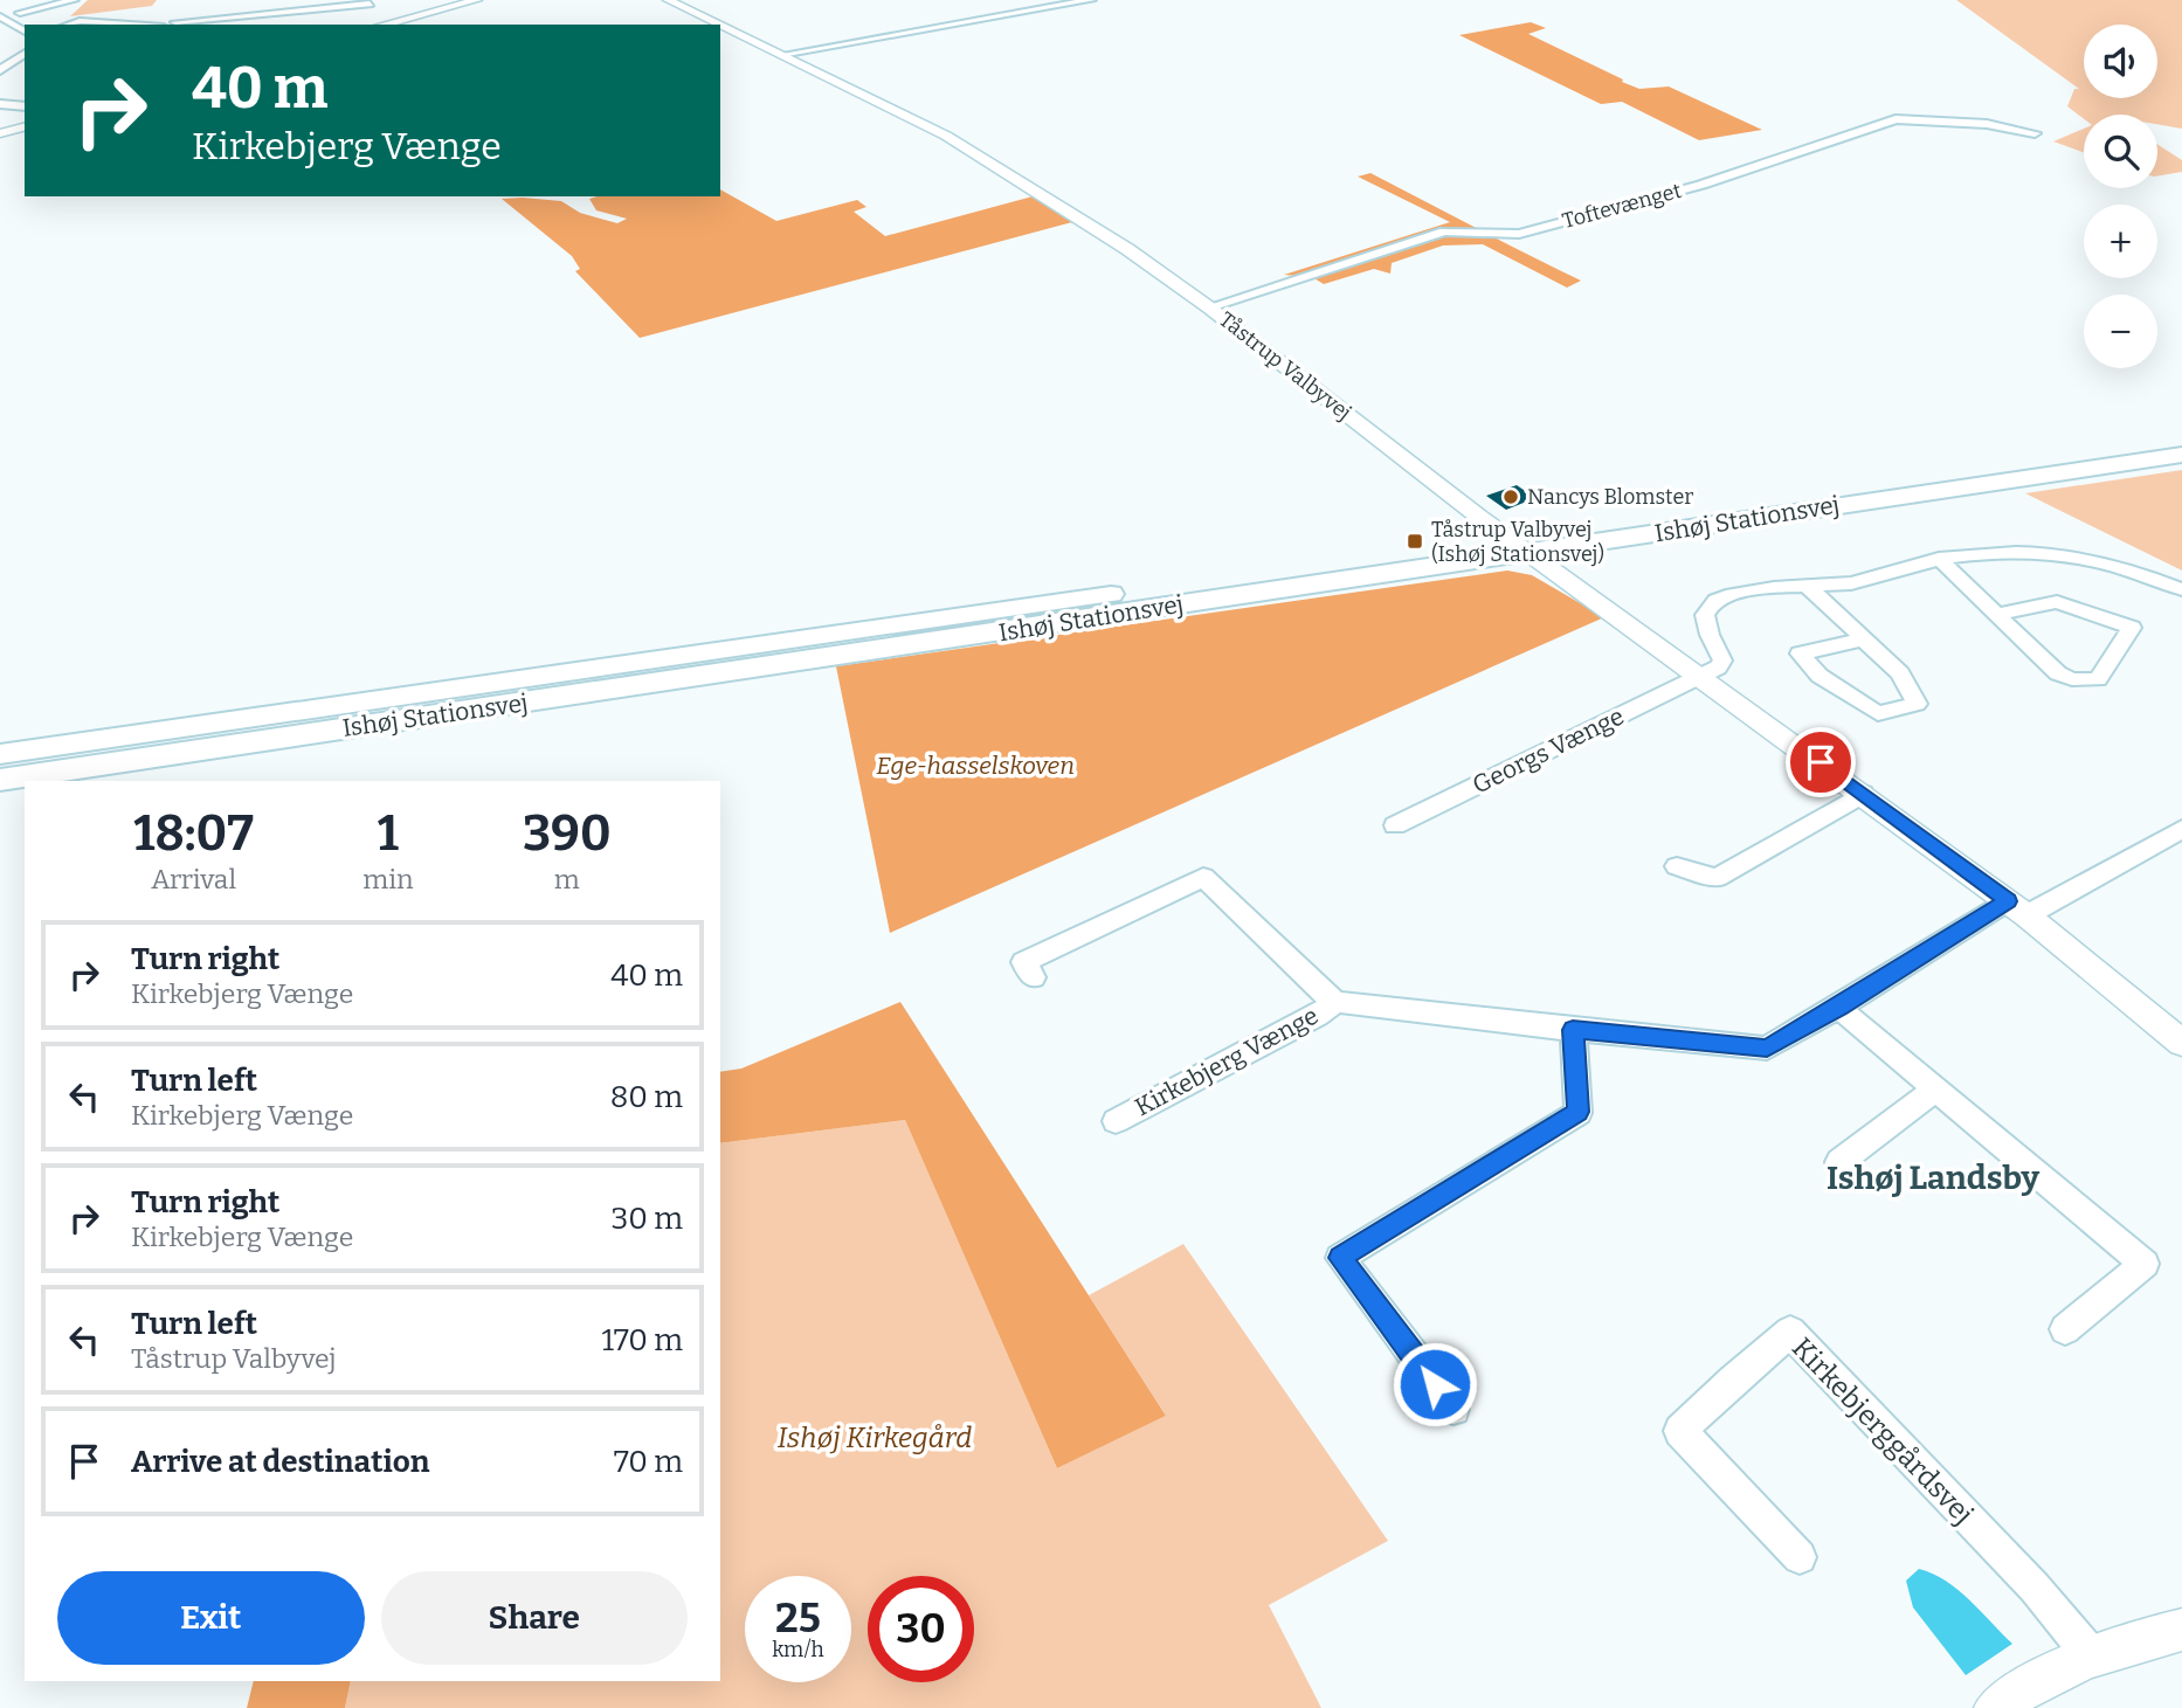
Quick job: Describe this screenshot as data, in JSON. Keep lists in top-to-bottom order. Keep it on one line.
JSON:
{"streets":{"main road":["Ishøj Stationsvej"],"street":["Toftevænget","Tåstrup Valbyvej","Georgs Vænge","Kirkebjerg Vænge","Kirkebjerggårdsvej"]},"crossings":[["Toftevænget","Tåstrup Valbyvej"],["Tåstrup Valbyvej","Ishøj Stationsvej"],["Tåstrup Valbyvej","Georgs Vænge"],["Tåstrup Valbyvej","Kirkebjerg Vænge"]],"districts":["Ishøj Landsby"],"parks":["Ege-hasselskoven","Ishøj Kirkegård"],"places":{"other":["Nancys Blomster"],"transit":["Tåstrup Valbyvej (Ishøj Stationsvej)"]},"page":{"map_buttons":["+","−"],"turn":["40 m","Kirkebjerg Vænge"],"eta":["18:07","Arrival","1","min","390","m"],"list":[{"name":"Turn right","note":"Kirkebjerg Vænge","value":"40 m"},{"name":"Turn left","note":"Kirkebjerg Vænge","value":"80 m"},{"name":"Turn right","note":"Kirkebjerg Vænge","value":"30 m"},{"name":"Turn left","note":"Tåstrup Valbyvej","value":"170 m"},{"name":"Arrive at destination","value":"70 m"}],"buttons":["Exit","Share"],"speed":"25 km/h","limit":"30"}}
